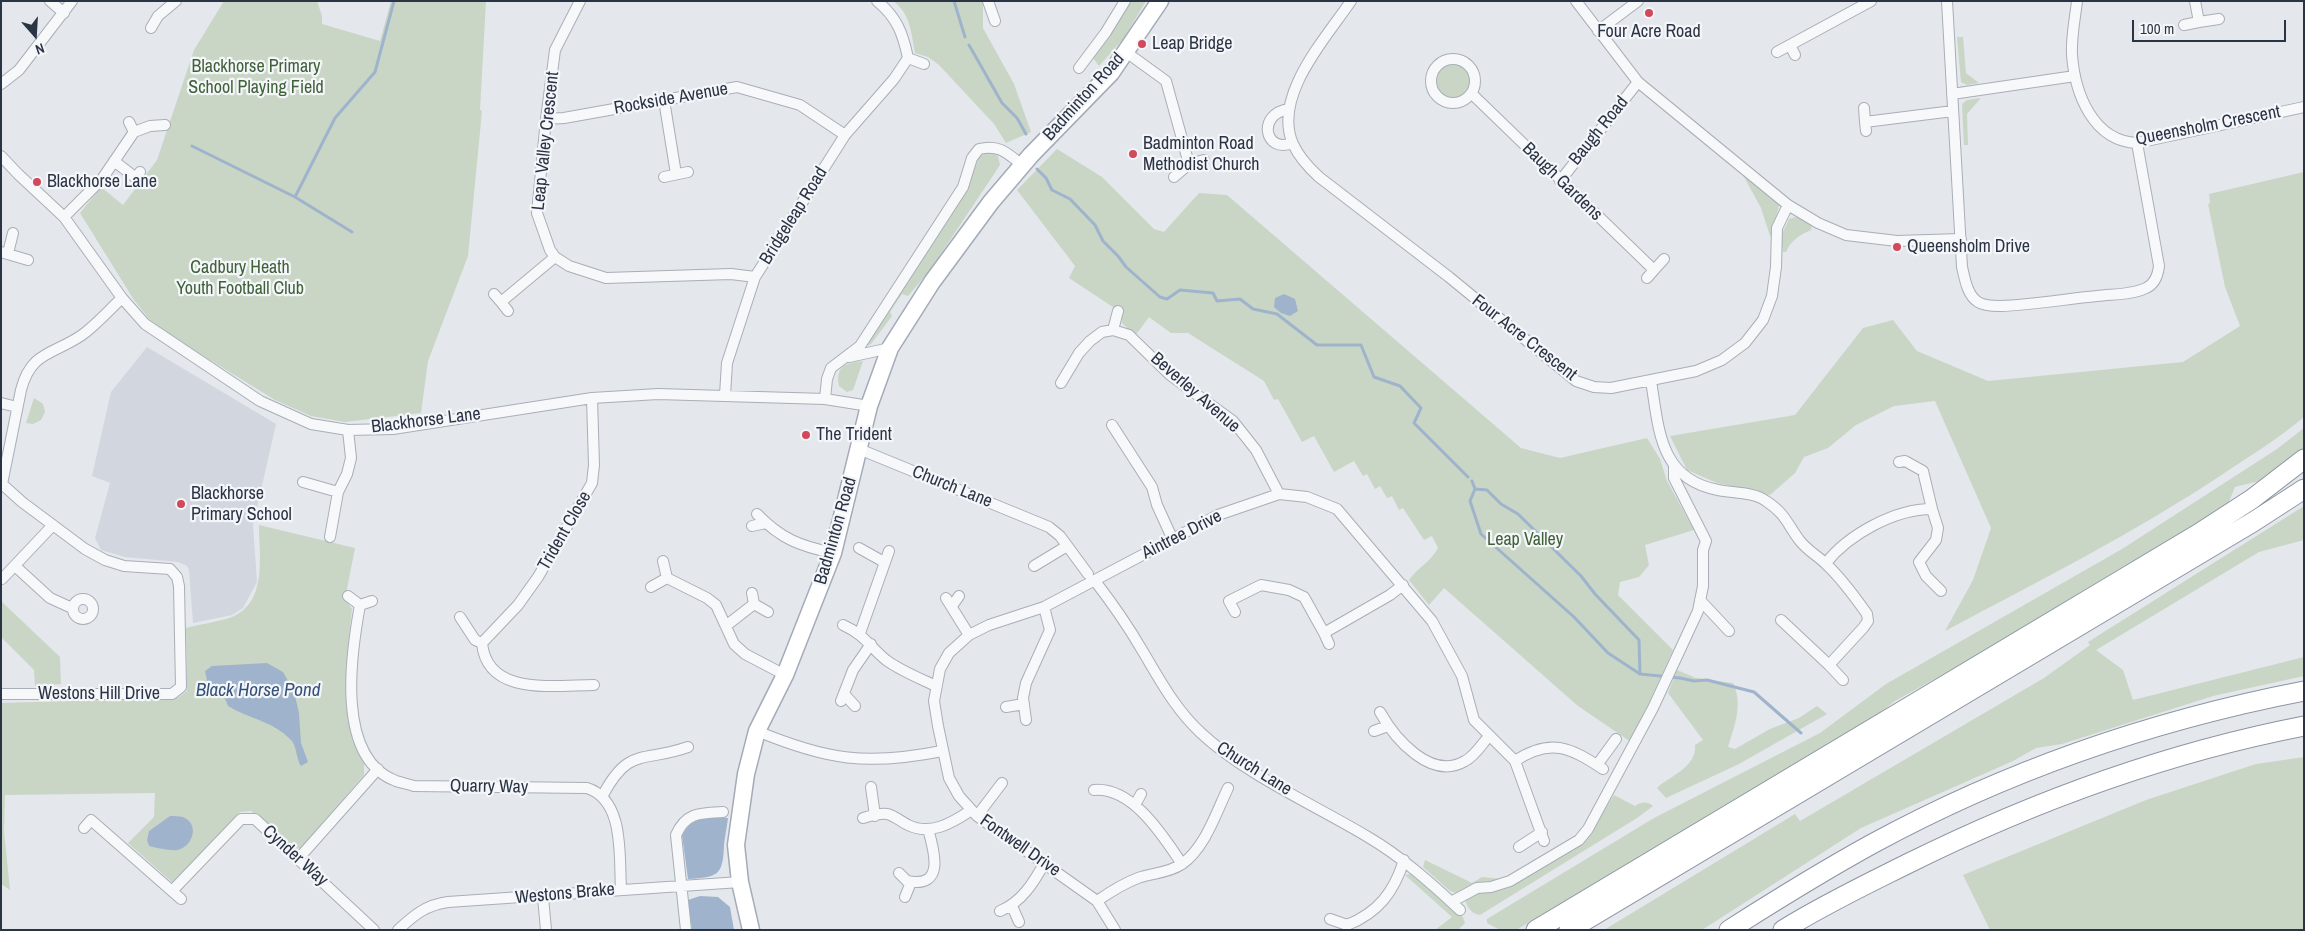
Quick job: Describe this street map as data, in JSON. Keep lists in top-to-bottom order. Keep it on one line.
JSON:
{"streets":{"main road":["Badminton Road"],"street":["Rockside Avenue","Queensholm Crescent","Baugh Road","Leap Valley Crescent","Baugh Gardens","Bridgeleap Road","Four Acre Crescent","Beverley Avenue","Blackhorse Lane","Church Lane","Trident Close","Aintree Drive","Westons Hill Drive","Quarry Way","Fontwell Drive","Cynder Way","Westons Brake"]},"crossings":[["Badminton Road","Blackhorse Lane"],["Badminton Road","Church Lane"],["Badminton Road","Westons Brake"],["Rockside Avenue","Leap Valley Crescent"],["Rockside Avenue","Bridgeleap Road"],["Baugh Road","Baugh Gardens"],["Bridgeleap Road","Blackhorse Lane"],["Beverley Avenue","Aintree Drive"],["Blackhorse Lane","Trident Close"],["Blackhorse Lane","Westons Hill Drive"],["Church Lane","Aintree Drive"],["Aintree Drive","Fontwell Drive"]],"water":["Black Horse Pond"],"parks":["Blackhorse Primary School Playing Field","Cadbury Heath Youth Football Club","Leap Valley"],"places":["Four Acre Road","Leap Bridge","Badminton Road Methodist Church","Blackhorse Lane","Queensholm Drive","The Trident","Blackhorse Primary School"],"scale_bar":"100 m","north":"bottom"}
